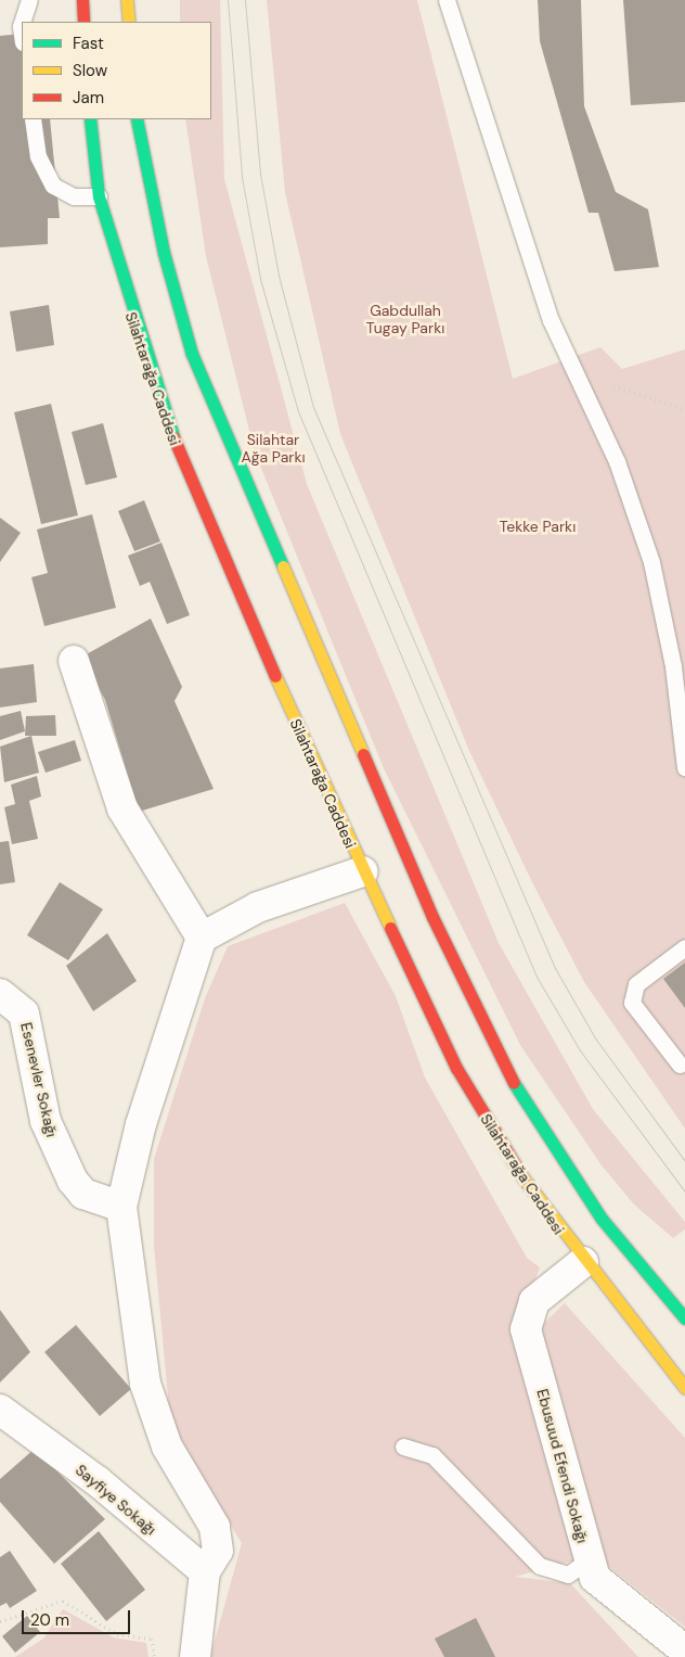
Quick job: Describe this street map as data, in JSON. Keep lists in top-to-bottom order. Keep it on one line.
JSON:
{"streets":{"main road":["Silahtarağa Caddesi"],"street":["Esenevler Sokağı","Ebusuud Efendi Sokağı","Sayfiye Sokağı"]},"crossings":[["Silahtarağa Caddesi","Ebusuud Efendi Sokağı"]],"parks":["Gabdullah Tugay Parkı","Silahtar Ağa Parkı","Tekke Parkı"],"legend":["Fast","Slow","Jam"],"scale_bar":"20 m"}
